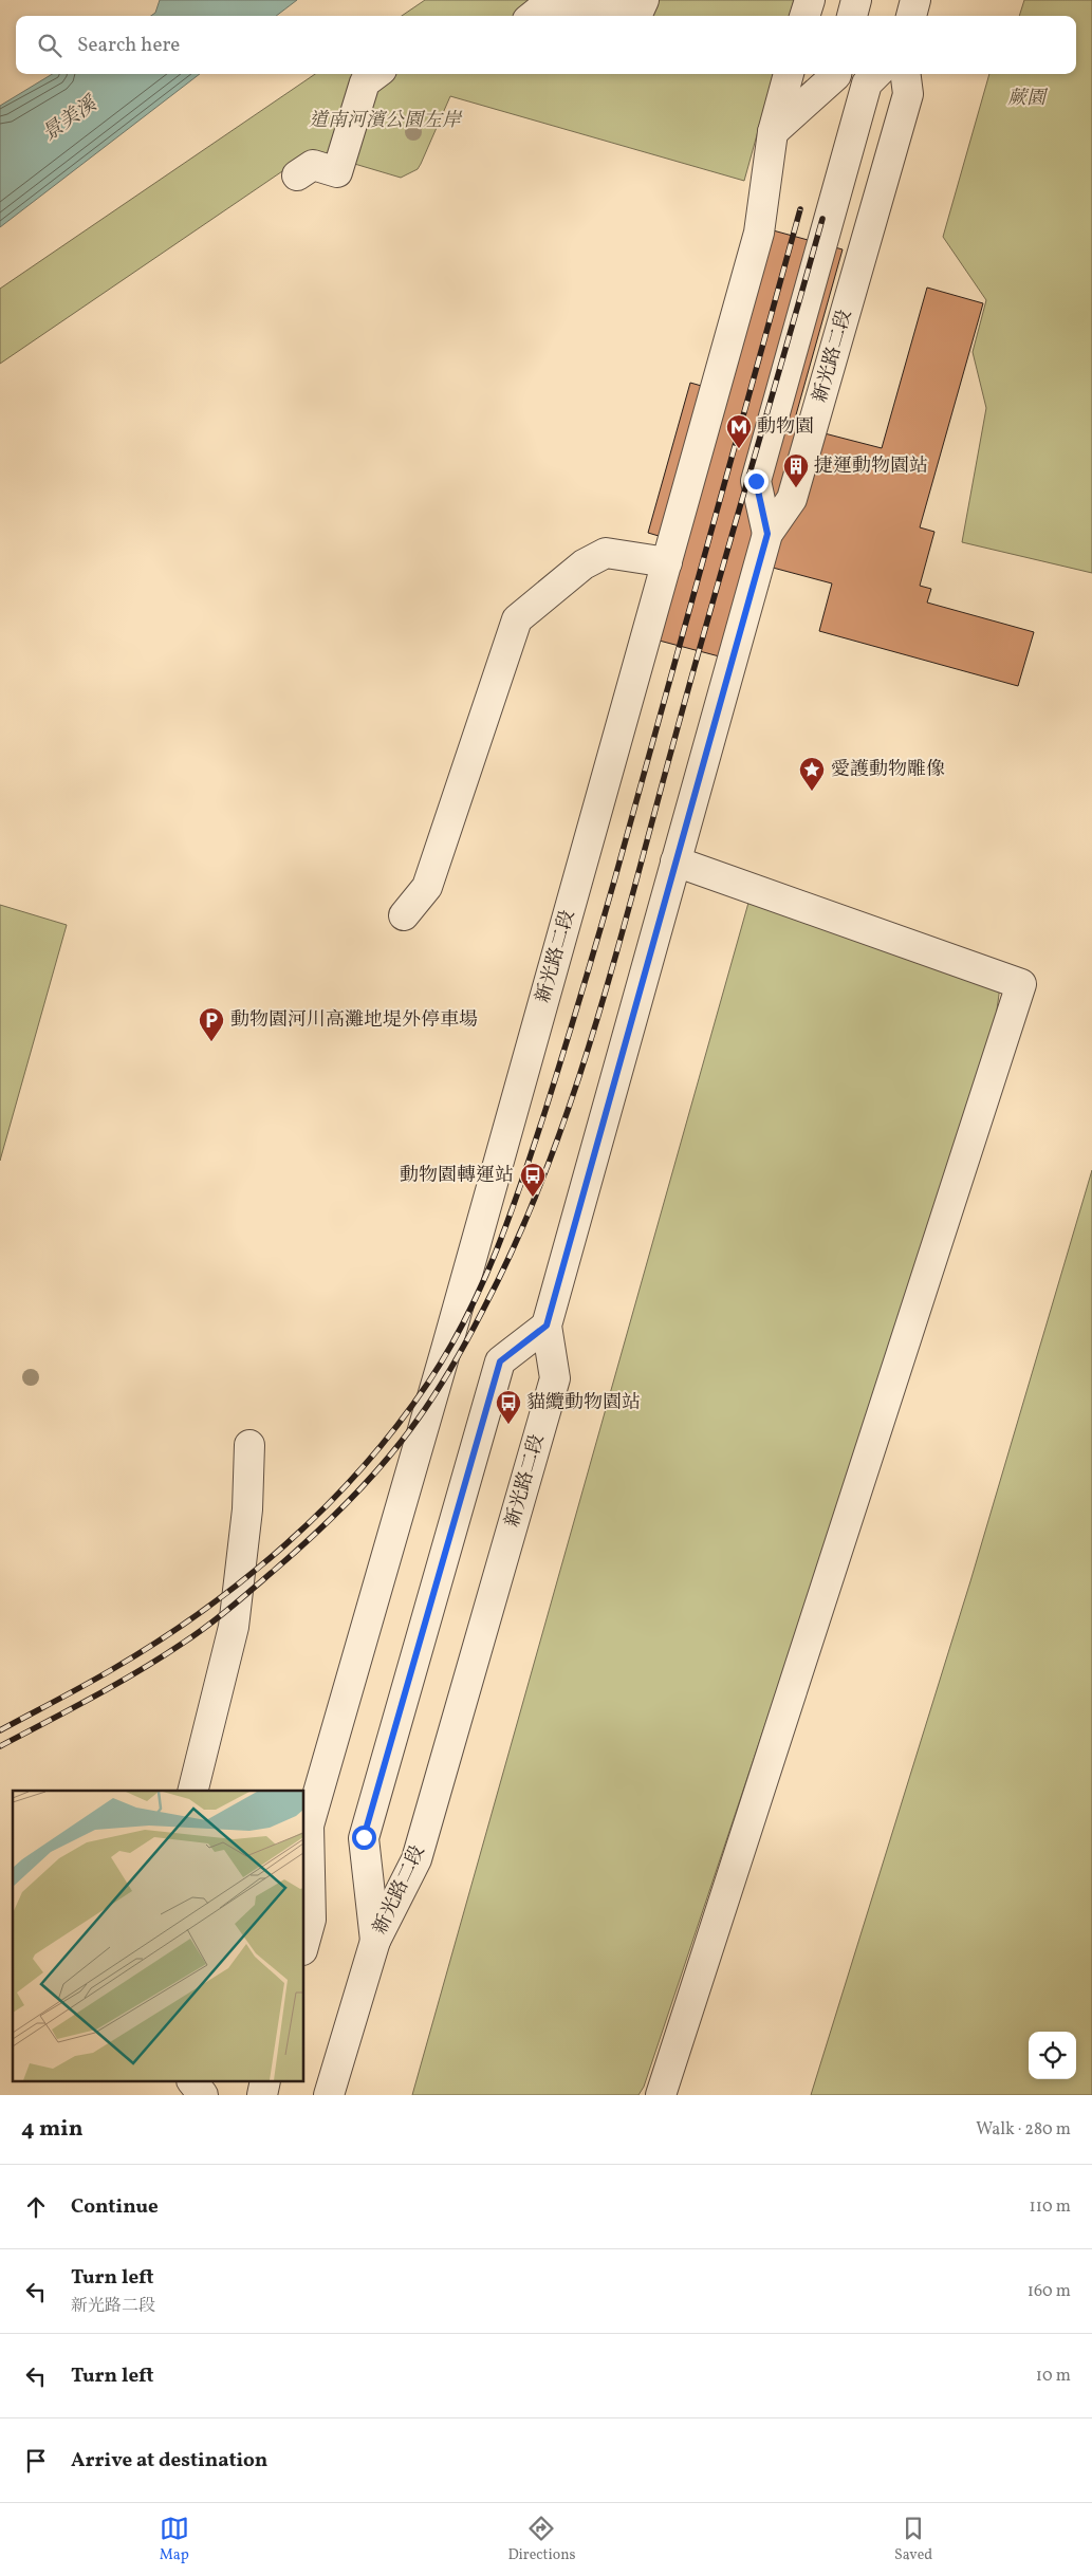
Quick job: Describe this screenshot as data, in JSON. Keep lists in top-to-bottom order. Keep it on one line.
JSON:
{"streets":{"street":["新光路二段"]},"water":["景美溪"],"parks":["蕨園","道南河濱公園左岸"],"places":{"metro station":["動物園"],"building":["捷運動物園站"],"place":["愛護動物雕像"],"parking":["動物園河川高灘地堤外停車場"],"bus stop":["動物園轉運站","貓纜動物園站"]},"page":{"search":"Search here","heading":["4 min","Walk · 280 m"],"list":[["Continue","110 m"],["Turn left","新光路二段","160 m"],["Turn left","10 m"],"Arrive at destination"],"nav":["Map","Directions","Saved"]}}
